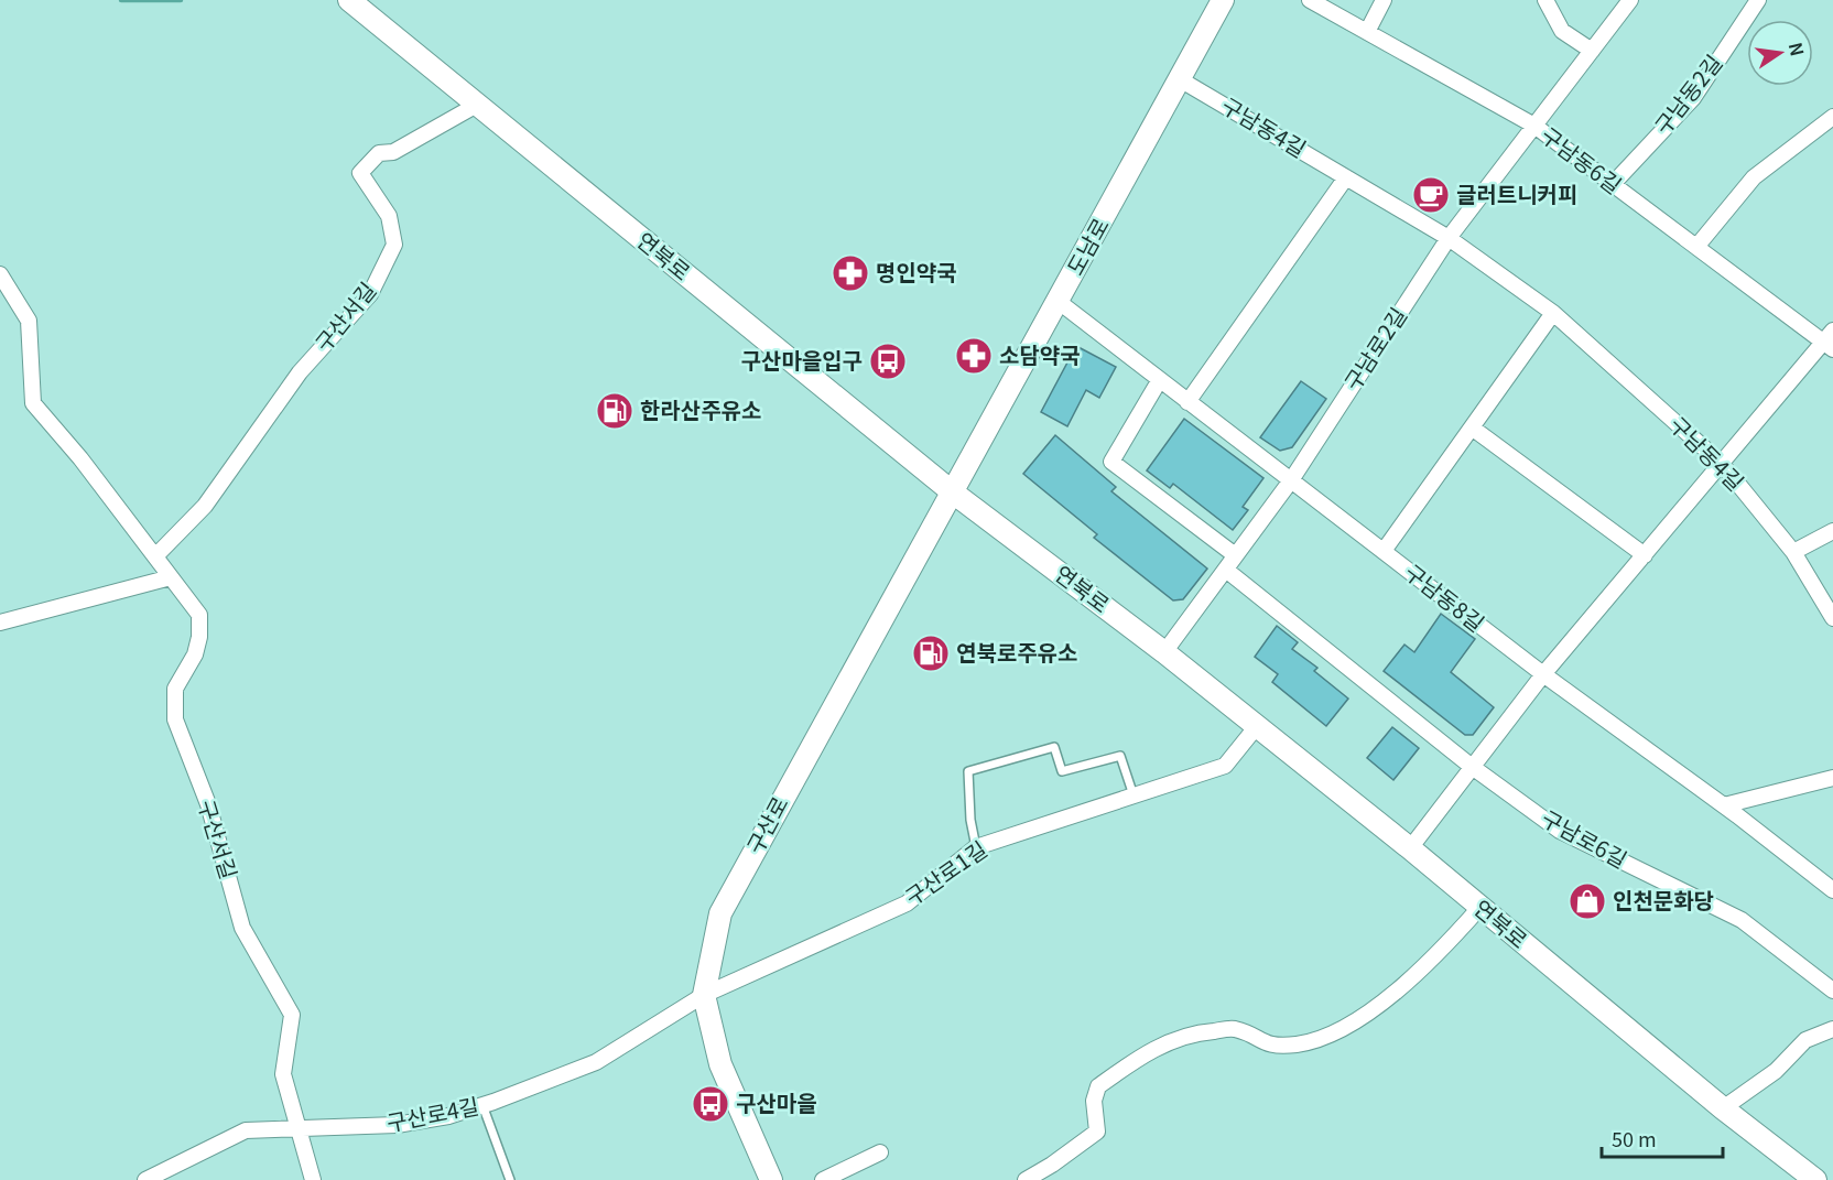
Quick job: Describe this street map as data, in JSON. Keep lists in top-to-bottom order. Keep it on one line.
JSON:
{"streets":{"main road":["도남로","연북로","구산로"],"street":["구남동2길","구남동4길","구남동6길","구산서길","구남로2길","구남동8길","구남로6길","구산로1길","구산로4길"]},"crossings":[["구남동2길","구남동6길"],["구남동4길","도남로"],["구남동4길","구남로2길"],["구남동6길","구남로2길"],["도남로","연북로"],["도남로","구남동8길"],["도남로","구산로"],["연북로","구산서길"],["연북로","구남로2길"],["연북로","구산로"],["연북로","구산로1길"],["구산서길","구산로4길"],["구남로2길","구남동8길"],["구남로2길","구남로6길"],["구산로","구산로1길"],["구산로","구산로4길"],["구산로1길","구산로4길"]],"places":{"cafe":["글러트니커피"],"pharmacy":["명인약국","소담약국"],"bus stop":["구산마을입구","구산마을"],"fuel station":["한라산주유소","연북로주유소"],"shop":["인천문화당"]},"scale_bar":"50 m","north":"right"}
